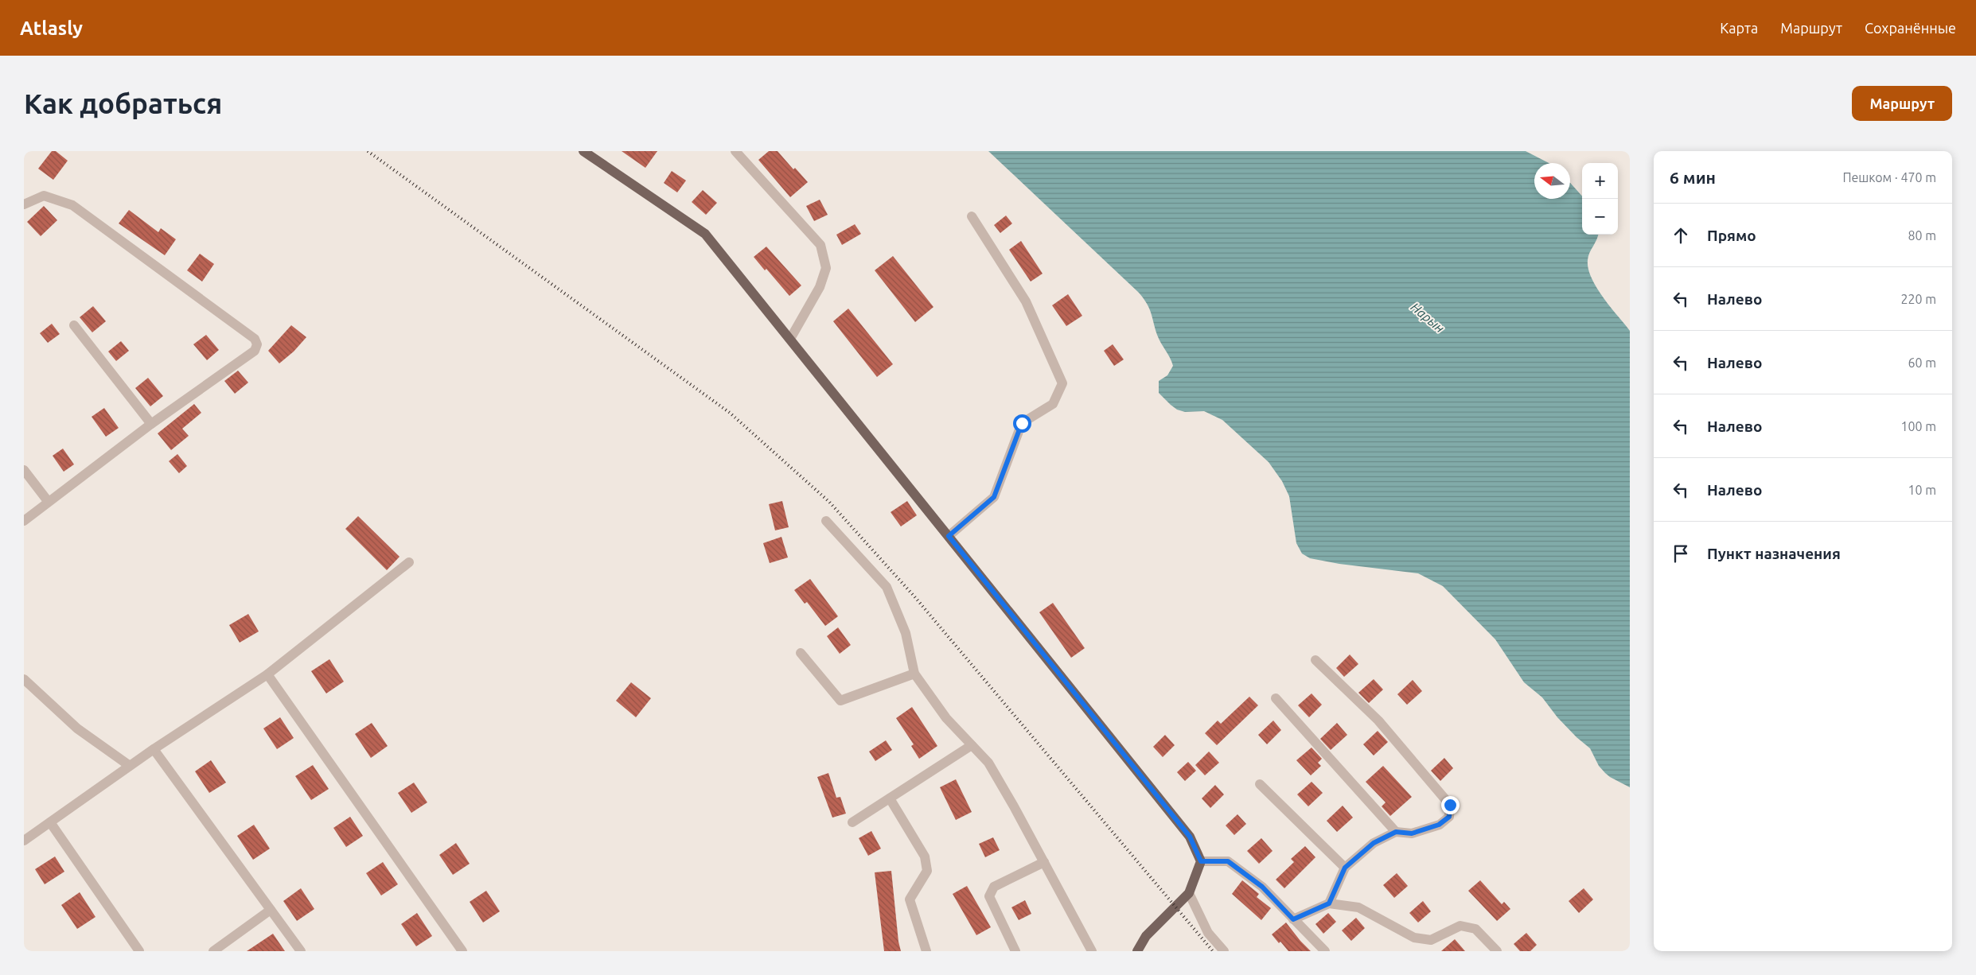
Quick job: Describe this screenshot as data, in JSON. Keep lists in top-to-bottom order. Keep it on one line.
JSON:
{"water":["Нарын"],"north":"left","page":{"header":"Atlasly","nav":["Карта","Маршрут","Сохранённые"],"buttons":"Маршрут","title":"Как добраться","heading":["6 мин","Пешком · 470 m"],"map_buttons":["+","−"],"list":[["Прямо","80 m"],["Налево","220 m"],["Налево","60 m"],["Налево","100 m"],["Налево","10 m"],"Пункт назначения"]}}
